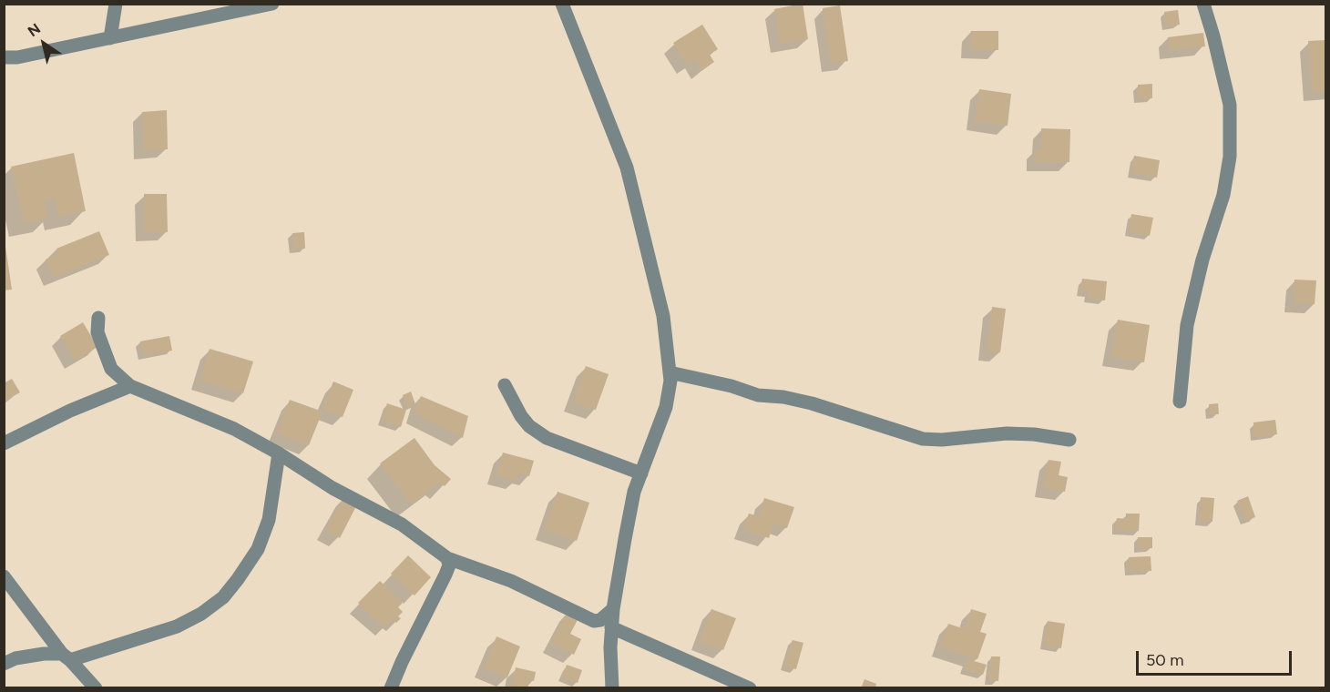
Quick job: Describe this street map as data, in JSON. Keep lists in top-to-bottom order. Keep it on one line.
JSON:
{"scale_bar":"50 m","north":"top left"}
